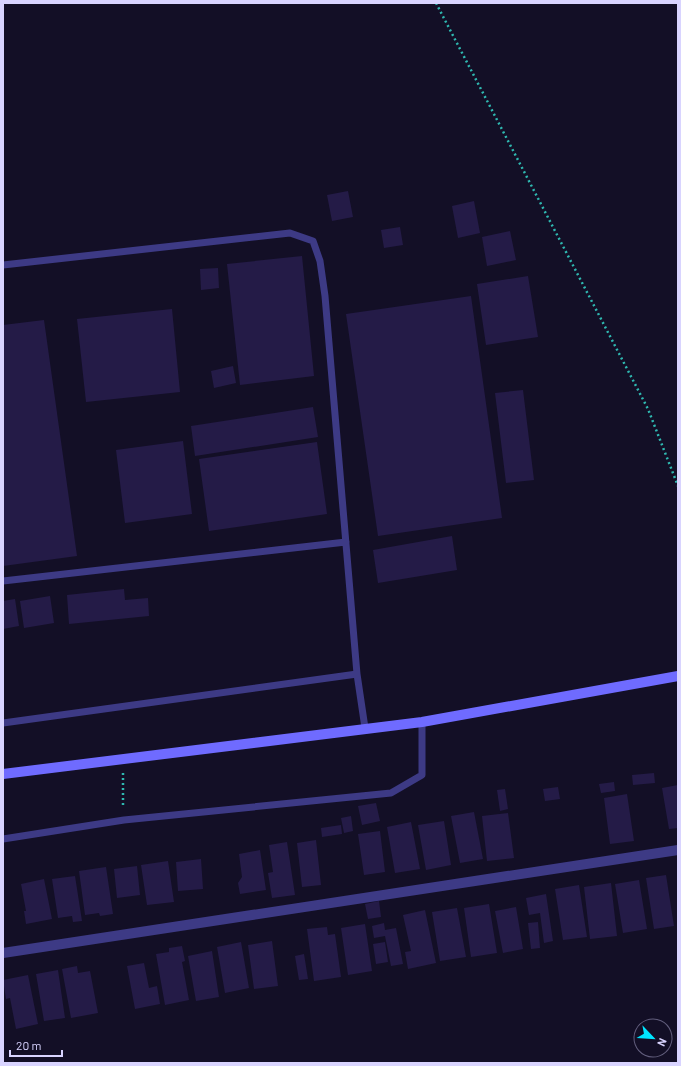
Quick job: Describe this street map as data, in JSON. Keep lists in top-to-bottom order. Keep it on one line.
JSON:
{"scale_bar":"20 m","north":"bottom right"}
